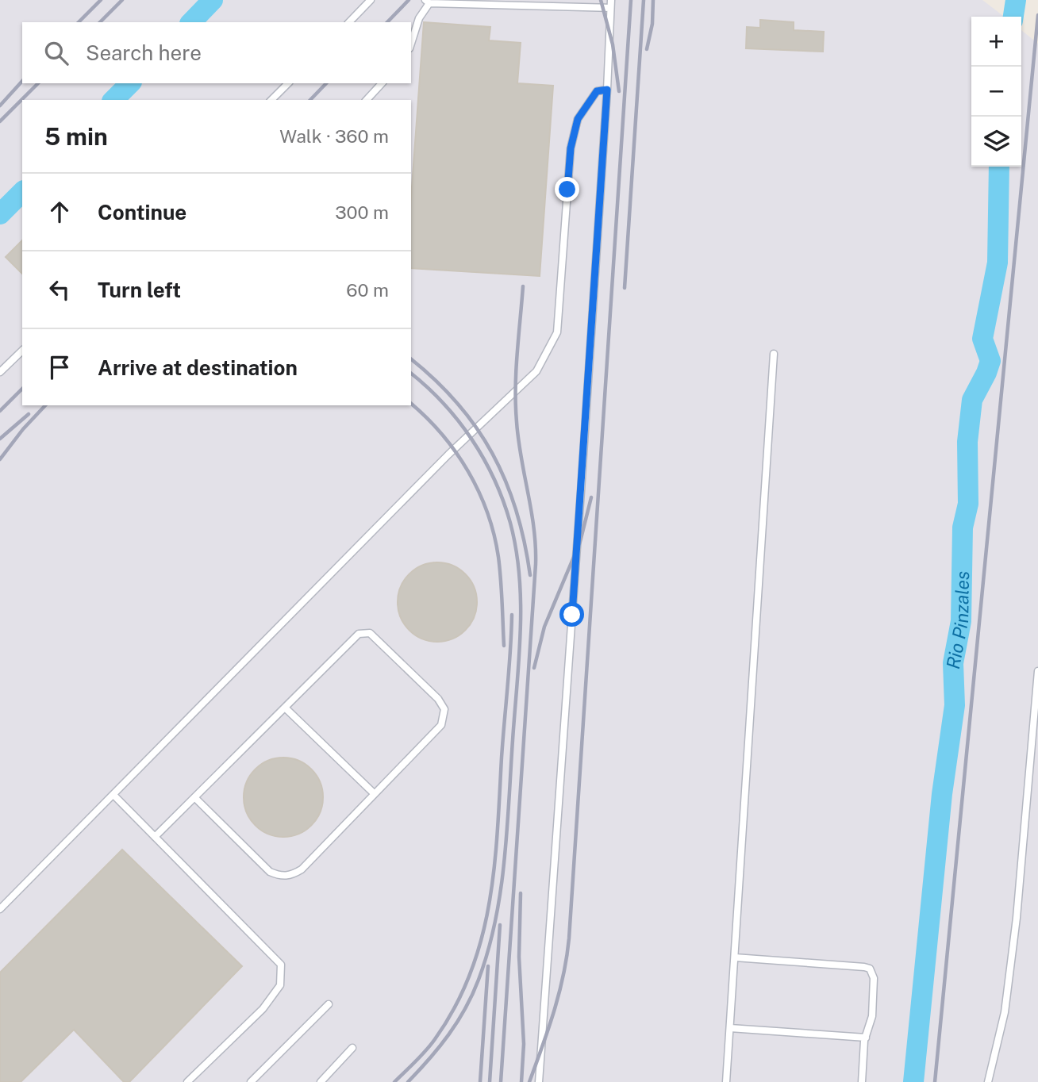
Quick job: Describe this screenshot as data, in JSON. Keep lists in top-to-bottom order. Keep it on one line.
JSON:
{"water":["Rio Pinzales"],"page":{"map_buttons":["+","−"],"search":"Search here","heading":["5 min","Walk · 360 m"],"list":[["Continue","300 m"],["Turn left","60 m"],"Arrive at destination"]}}
